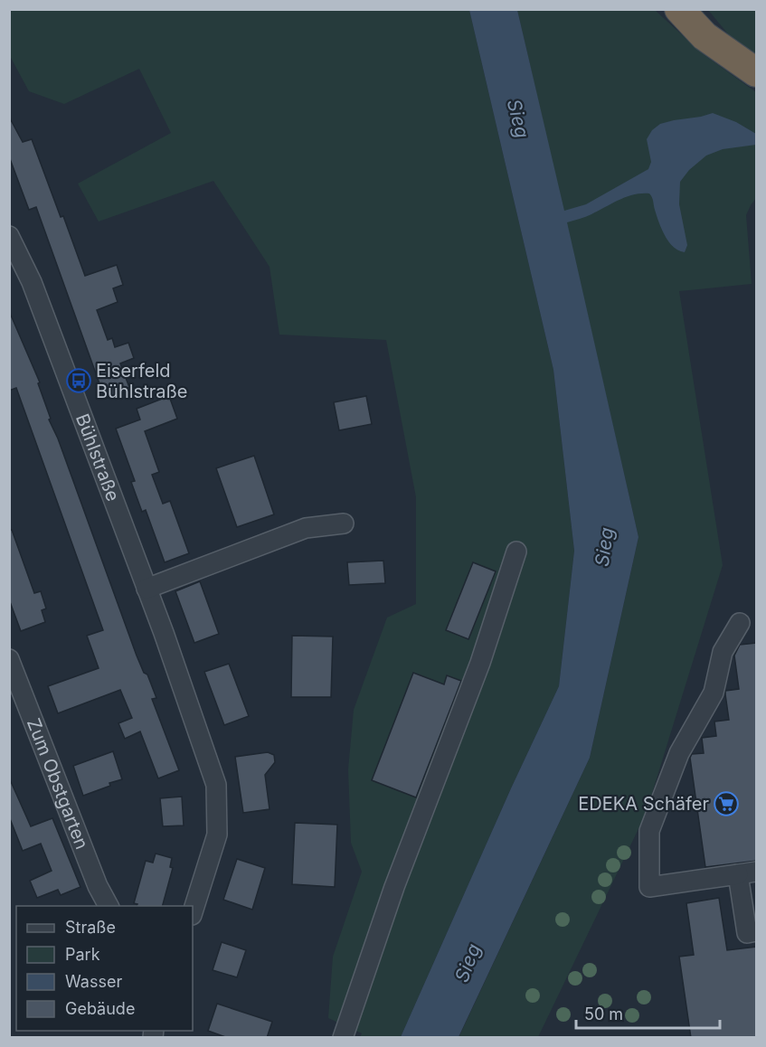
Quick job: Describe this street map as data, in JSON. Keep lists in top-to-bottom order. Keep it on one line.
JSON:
{"streets":{"street":["Bühlstraße","Zum Obstgarten"]},"water":["Sieg"],"places":{"bus stop":["Eiserfeld Bühlstraße"],"supermarket":["EDEKA Schäfer"]},"legend":["Straße","Park","Wasser","Gebäude"],"scale_bar":"50 m"}
